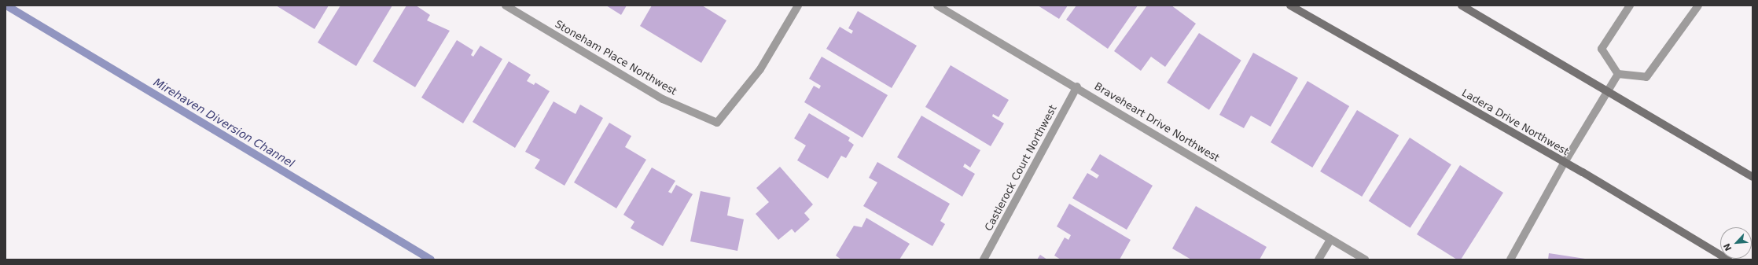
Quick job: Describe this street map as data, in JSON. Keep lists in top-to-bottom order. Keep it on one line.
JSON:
{"streets":{"main road":["Ladera Drive Northwest"],"street":["Stoneham Place Northwest","Braveheart Drive Northwest","Castlerock Court Northwest"]},"crossings":[["Braveheart Drive Northwest","Castlerock Court Northwest"]],"water":["Mirehaven Diversion Channel"],"north":"bottom left"}
